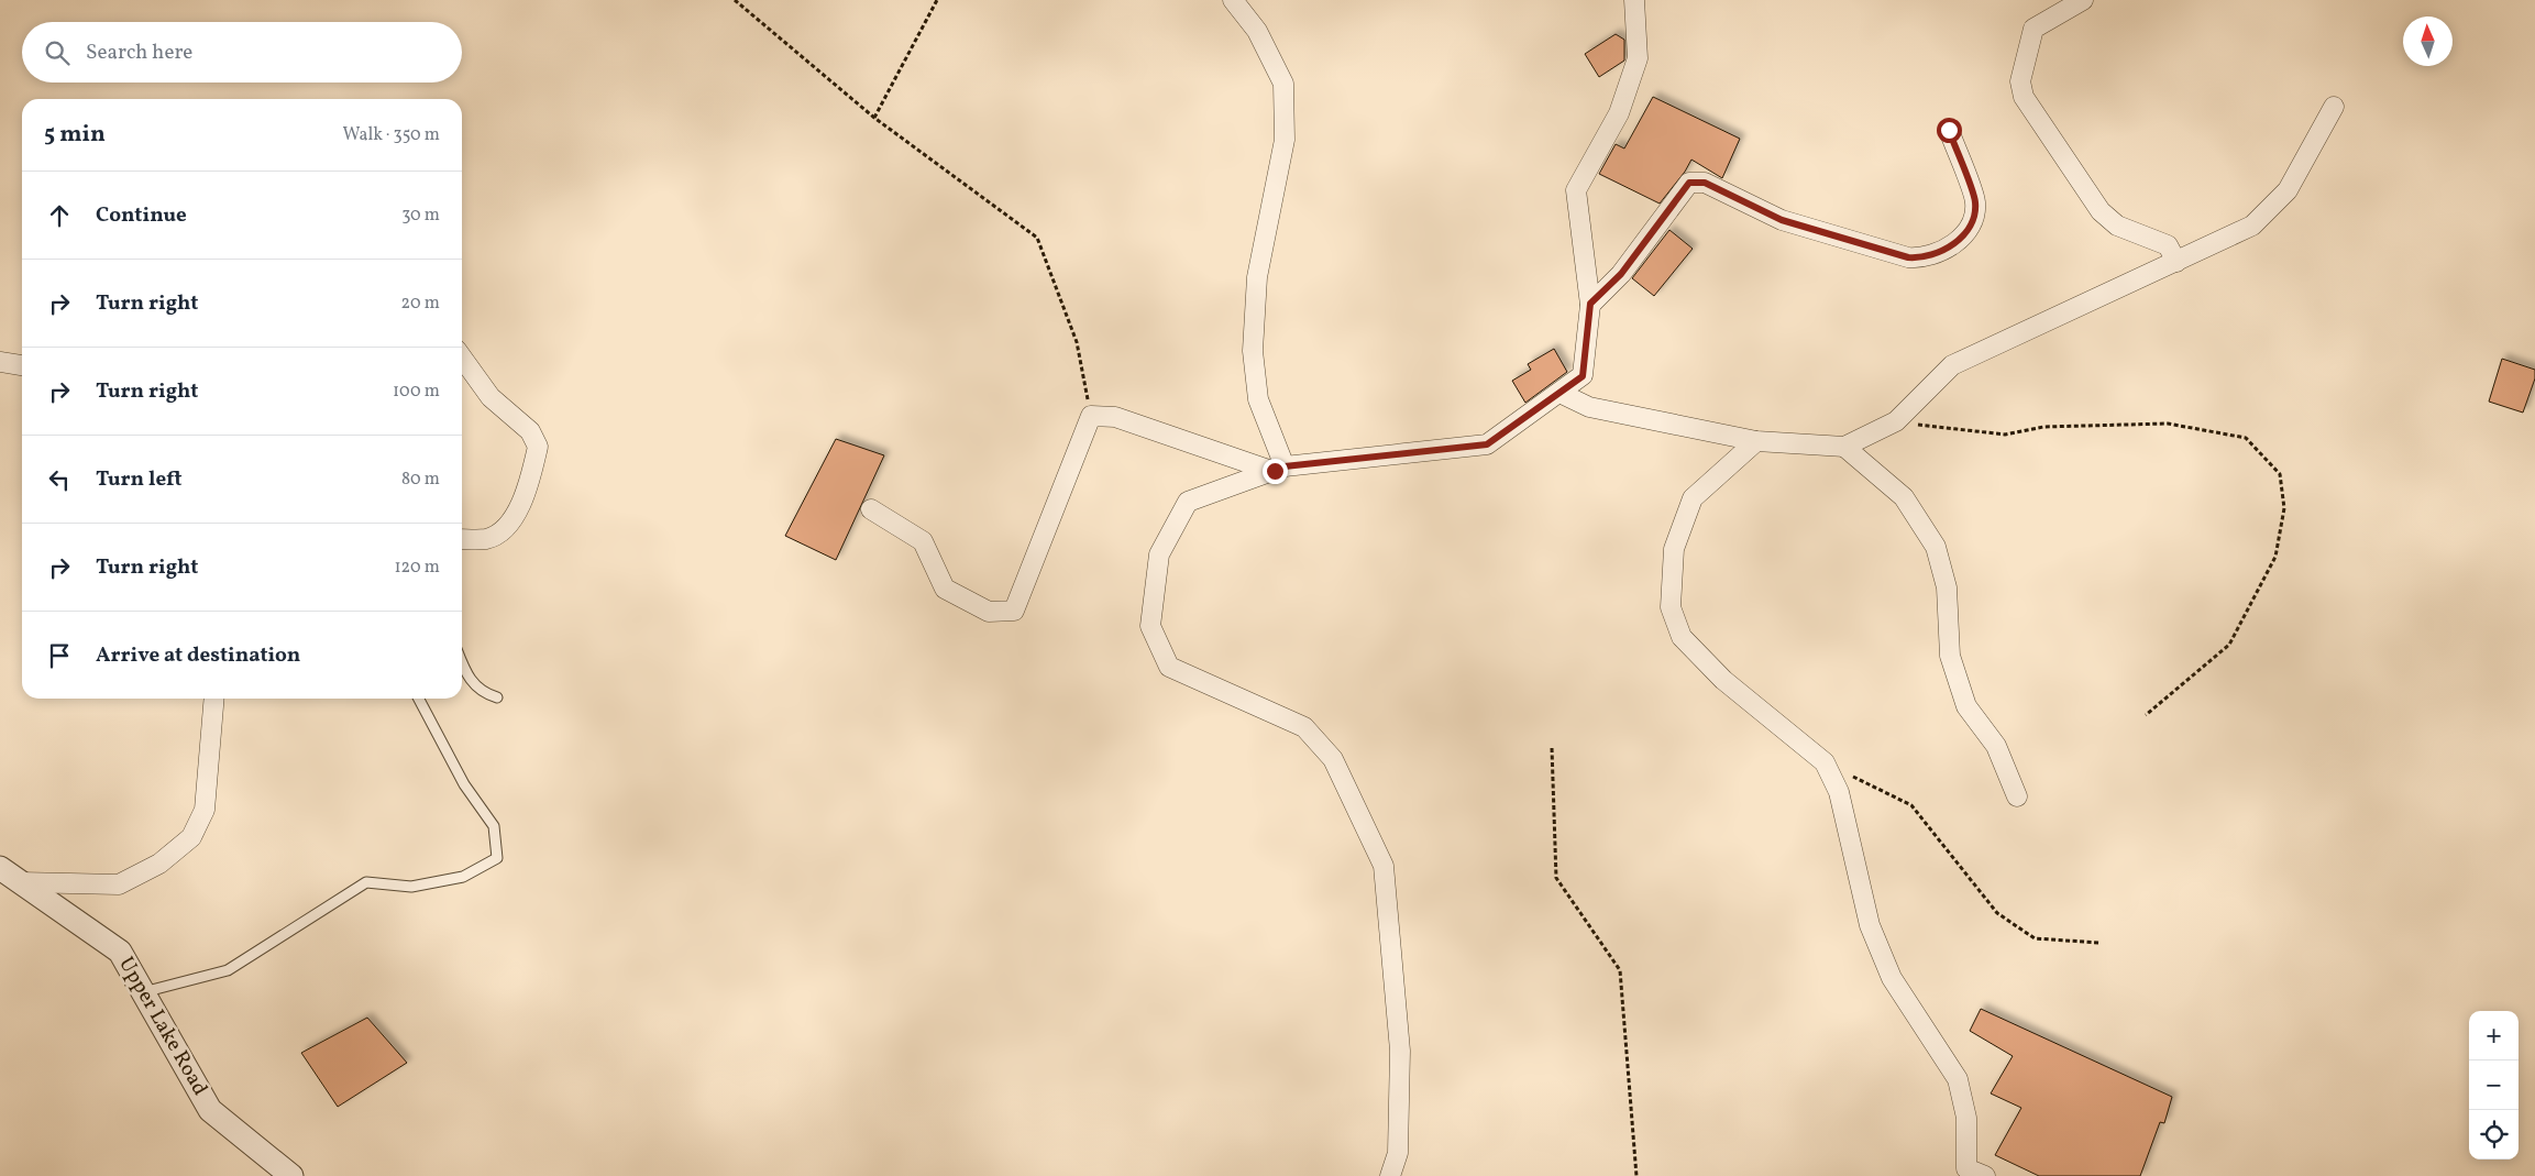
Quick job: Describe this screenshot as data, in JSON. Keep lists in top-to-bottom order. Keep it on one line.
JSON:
{"streets":{"street":["Upper Lake Road"]},"north":"top","page":{"search":"Search here","heading":["5 min","Walk · 350 m"],"list":[["Continue","30 m"],["Turn right","20 m"],["Turn right","100 m"],["Turn left","80 m"],["Turn right","120 m"],"Arrive at destination"],"map_buttons":["+","−"]}}
